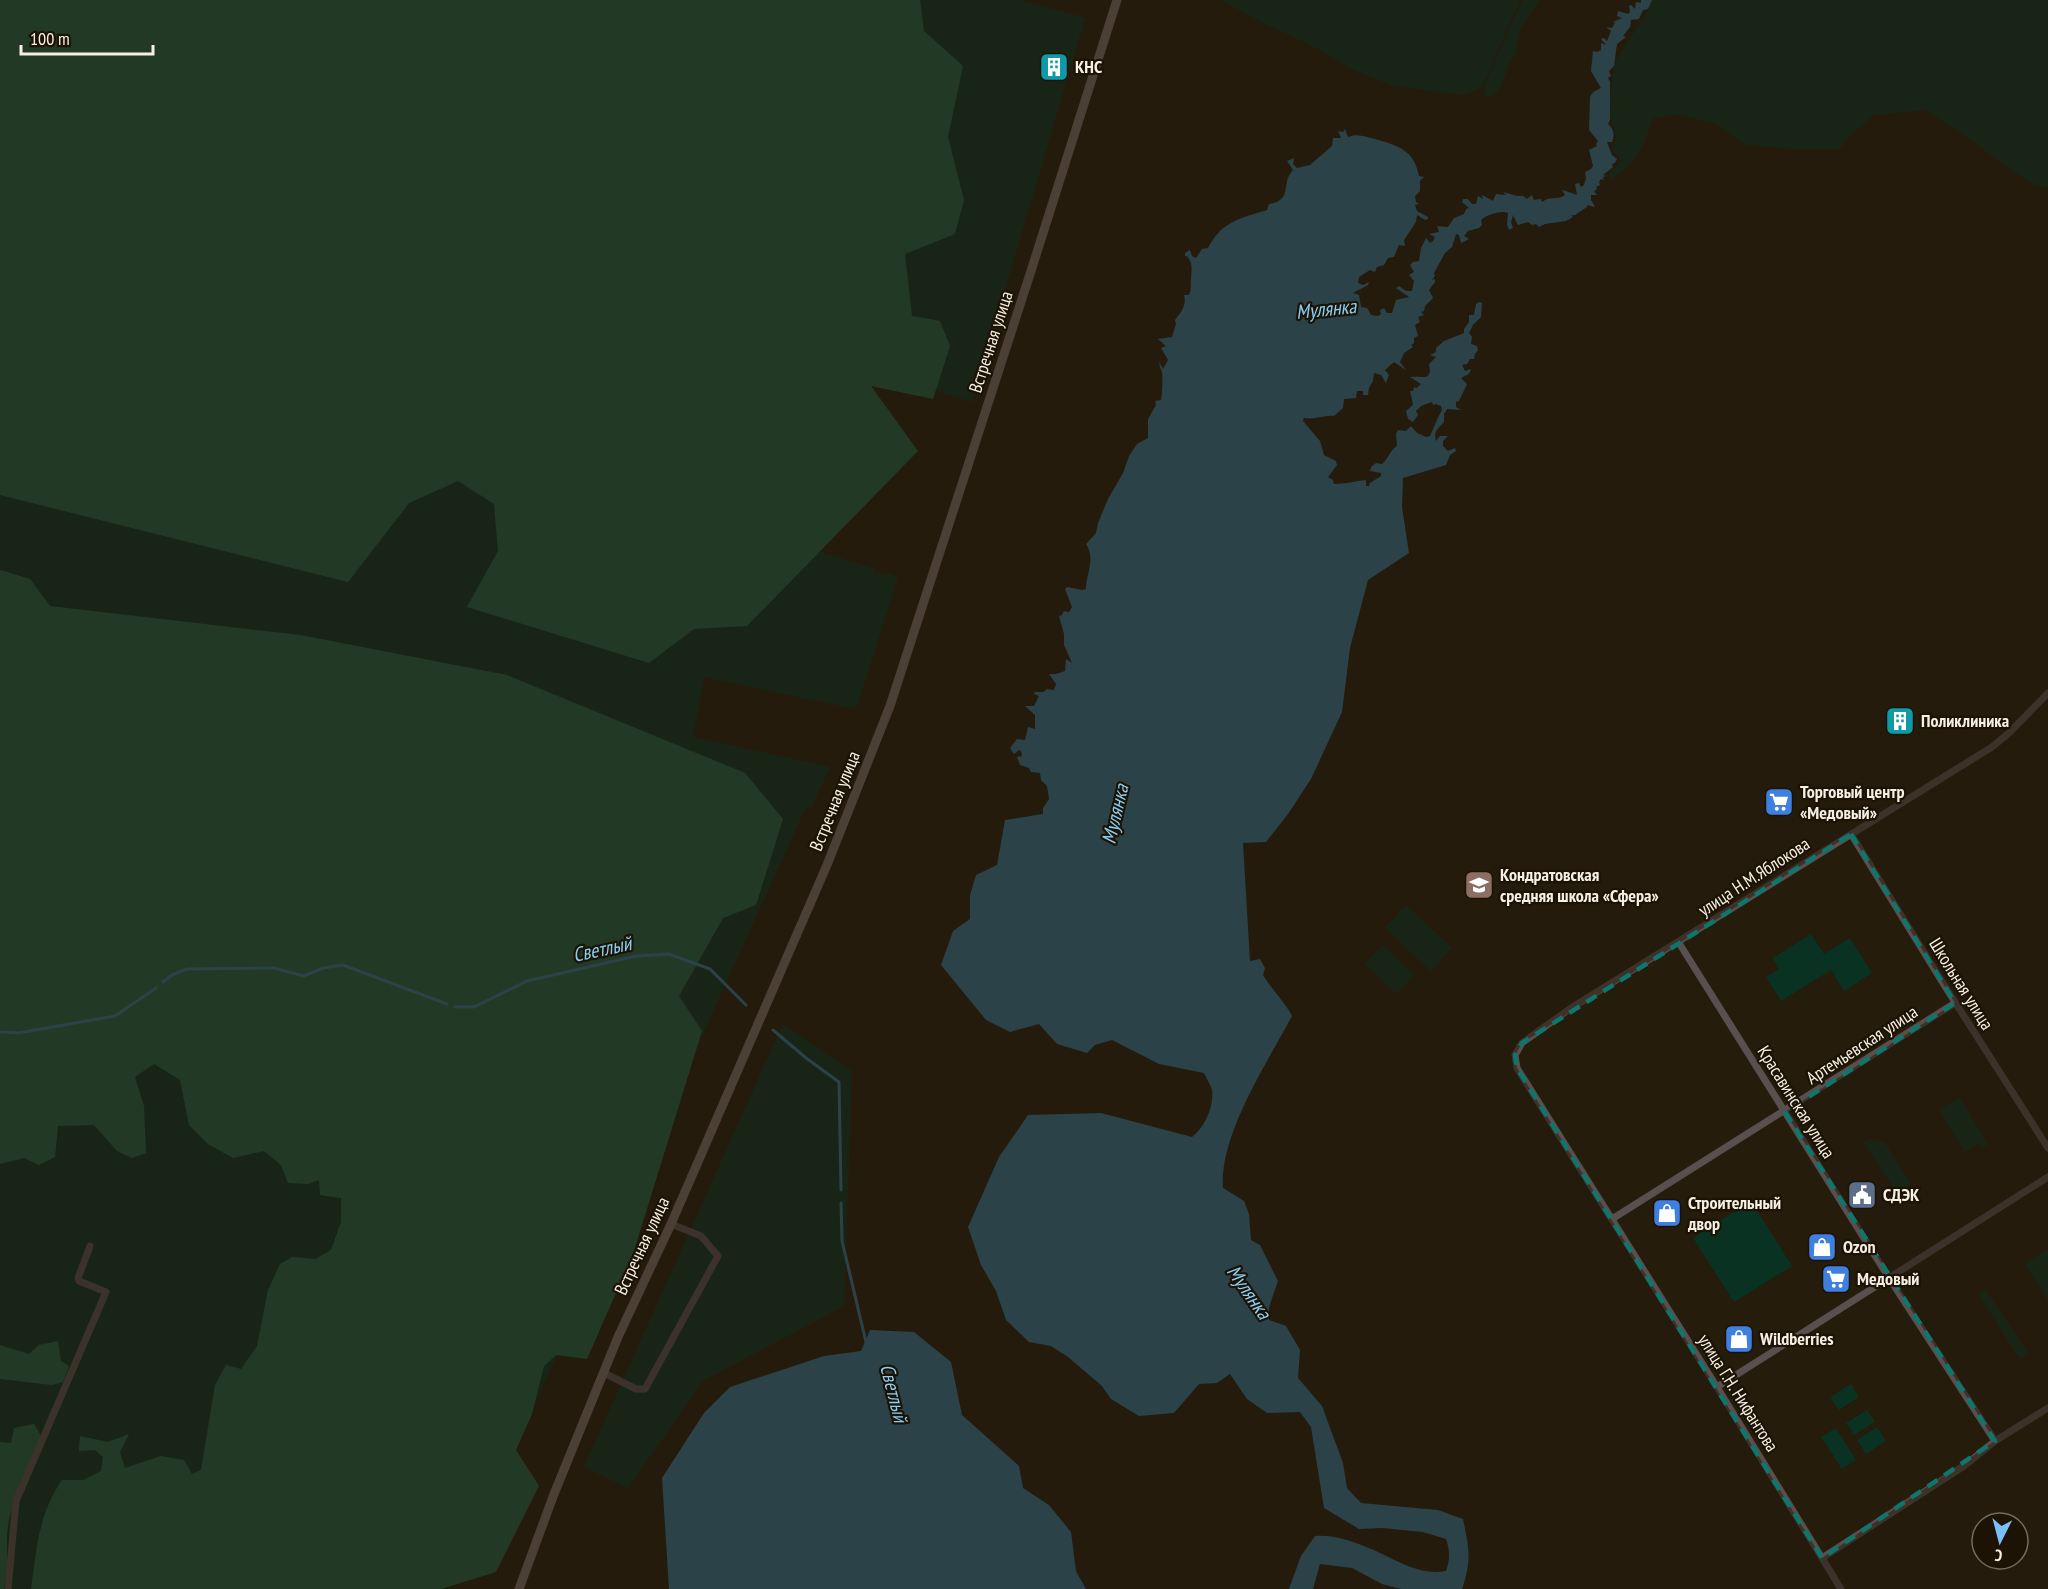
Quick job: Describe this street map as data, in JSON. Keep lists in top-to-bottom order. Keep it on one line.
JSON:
{"streets":{"main road":["Встречная улица"],"street":["улица Н.М.Яблокова","Школьная улица","Артемьевская улица","Красавинская улица","улица Г.Н. Нифантова"]},"crossings":[["улица Н.М.Яблокова","Школьная улица"],["улица Н.М.Яблокова","Красавинская улица"],["улица Н.М.Яблокова","улица Г.Н. Нифантова"],["Школьная улица","Артемьевская улица"],["Артемьевская улица","Красавинская улица"],["Артемьевская улица","улица Г.Н. Нифантова"]],"water":["Мулянка","Светлый"],"places":{"building":["КНС","Поликлиника"],"supermarket":["Торговый центр «Медовый»","Медовый"],"school or university":["Кондратовская средняя школа «Сфера»"],"public building":["СДЭК"],"shop":["Строительный двор","Ozon","Wildberries"]},"scale_bar":"100 m","north":"bottom"}
